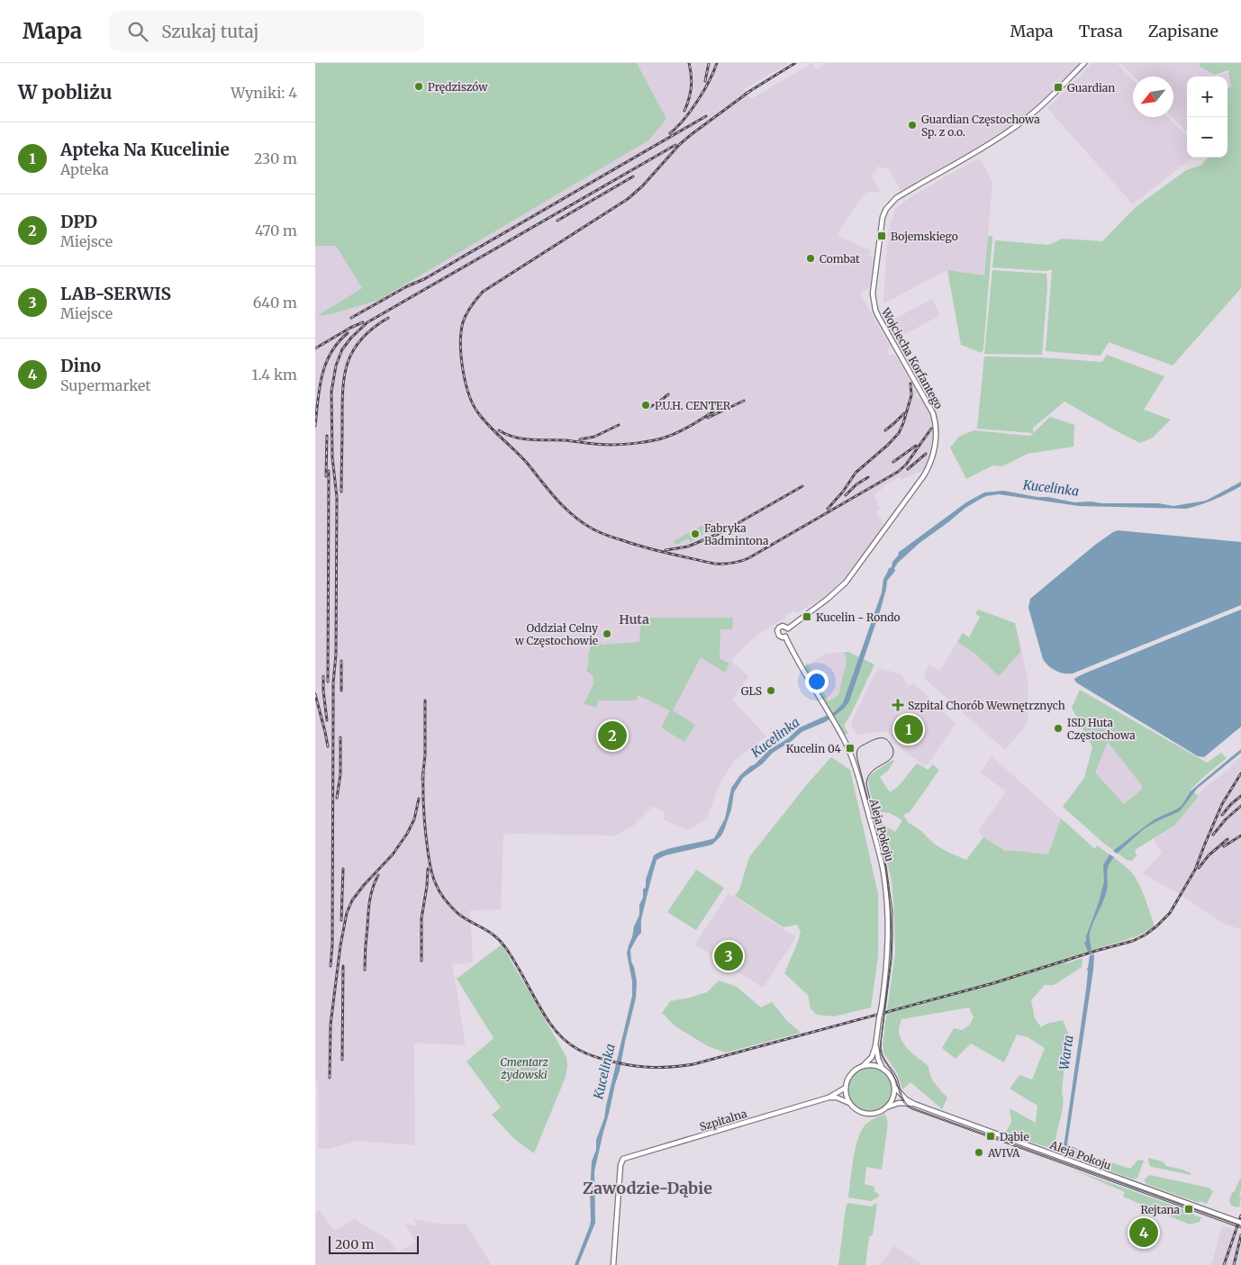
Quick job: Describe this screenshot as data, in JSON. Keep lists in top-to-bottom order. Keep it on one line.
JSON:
{"streets":{"street":["Wojciecha Korfantego","Aleja Pokoju","Szpitalna"]},"crossings":[["Wojciecha Korfantego","Aleja Pokoju"],["Aleja Pokoju","Szpitalna"]],"districts":["Huta","Zawodzie-Dąbie"],"water":["Kucelinka","Warta"],"parks":["Cmentarz żydowski"],"places":{"other":["Prędziszów","Guardian Częstochowa Sp. z o.o.","Combat","P.U.H. CENTER","Fabryka Badmintona","Oddział Celny w Częstochowie","GLS","ISD Huta Częstochowa","AVIVA"],"transit":["Guardian","Bojemskiego","Kucelin - Rondo","Kucelin 04","Dąbie","Rejtana"],"health":["Szpital Chorób Wewnętrznych"]},"scale_bar":"200 m","north":"bottom left","page":{"header":"Mapa","search":"Szukaj tutaj","nav":["Mapa","Trasa","Zapisane"],"heading":["W pobliżu","Wyniki: 4"],"map_buttons":["+","−"],"list":[{"mark":"1","name":"Apteka Na Kucelinie","note":"Apteka","value":"230 m"},{"mark":"2","name":"DPD","note":"Miejsce","value":"470 m"},{"mark":"3","name":"LAB-SERWIS","note":"Miejsce","value":"640 m"},{"mark":"4","name":"Dino","note":"Supermarket","value":"1.4 km"}],"pins":["1","2","3","4"],"scale":"200 m"}}
